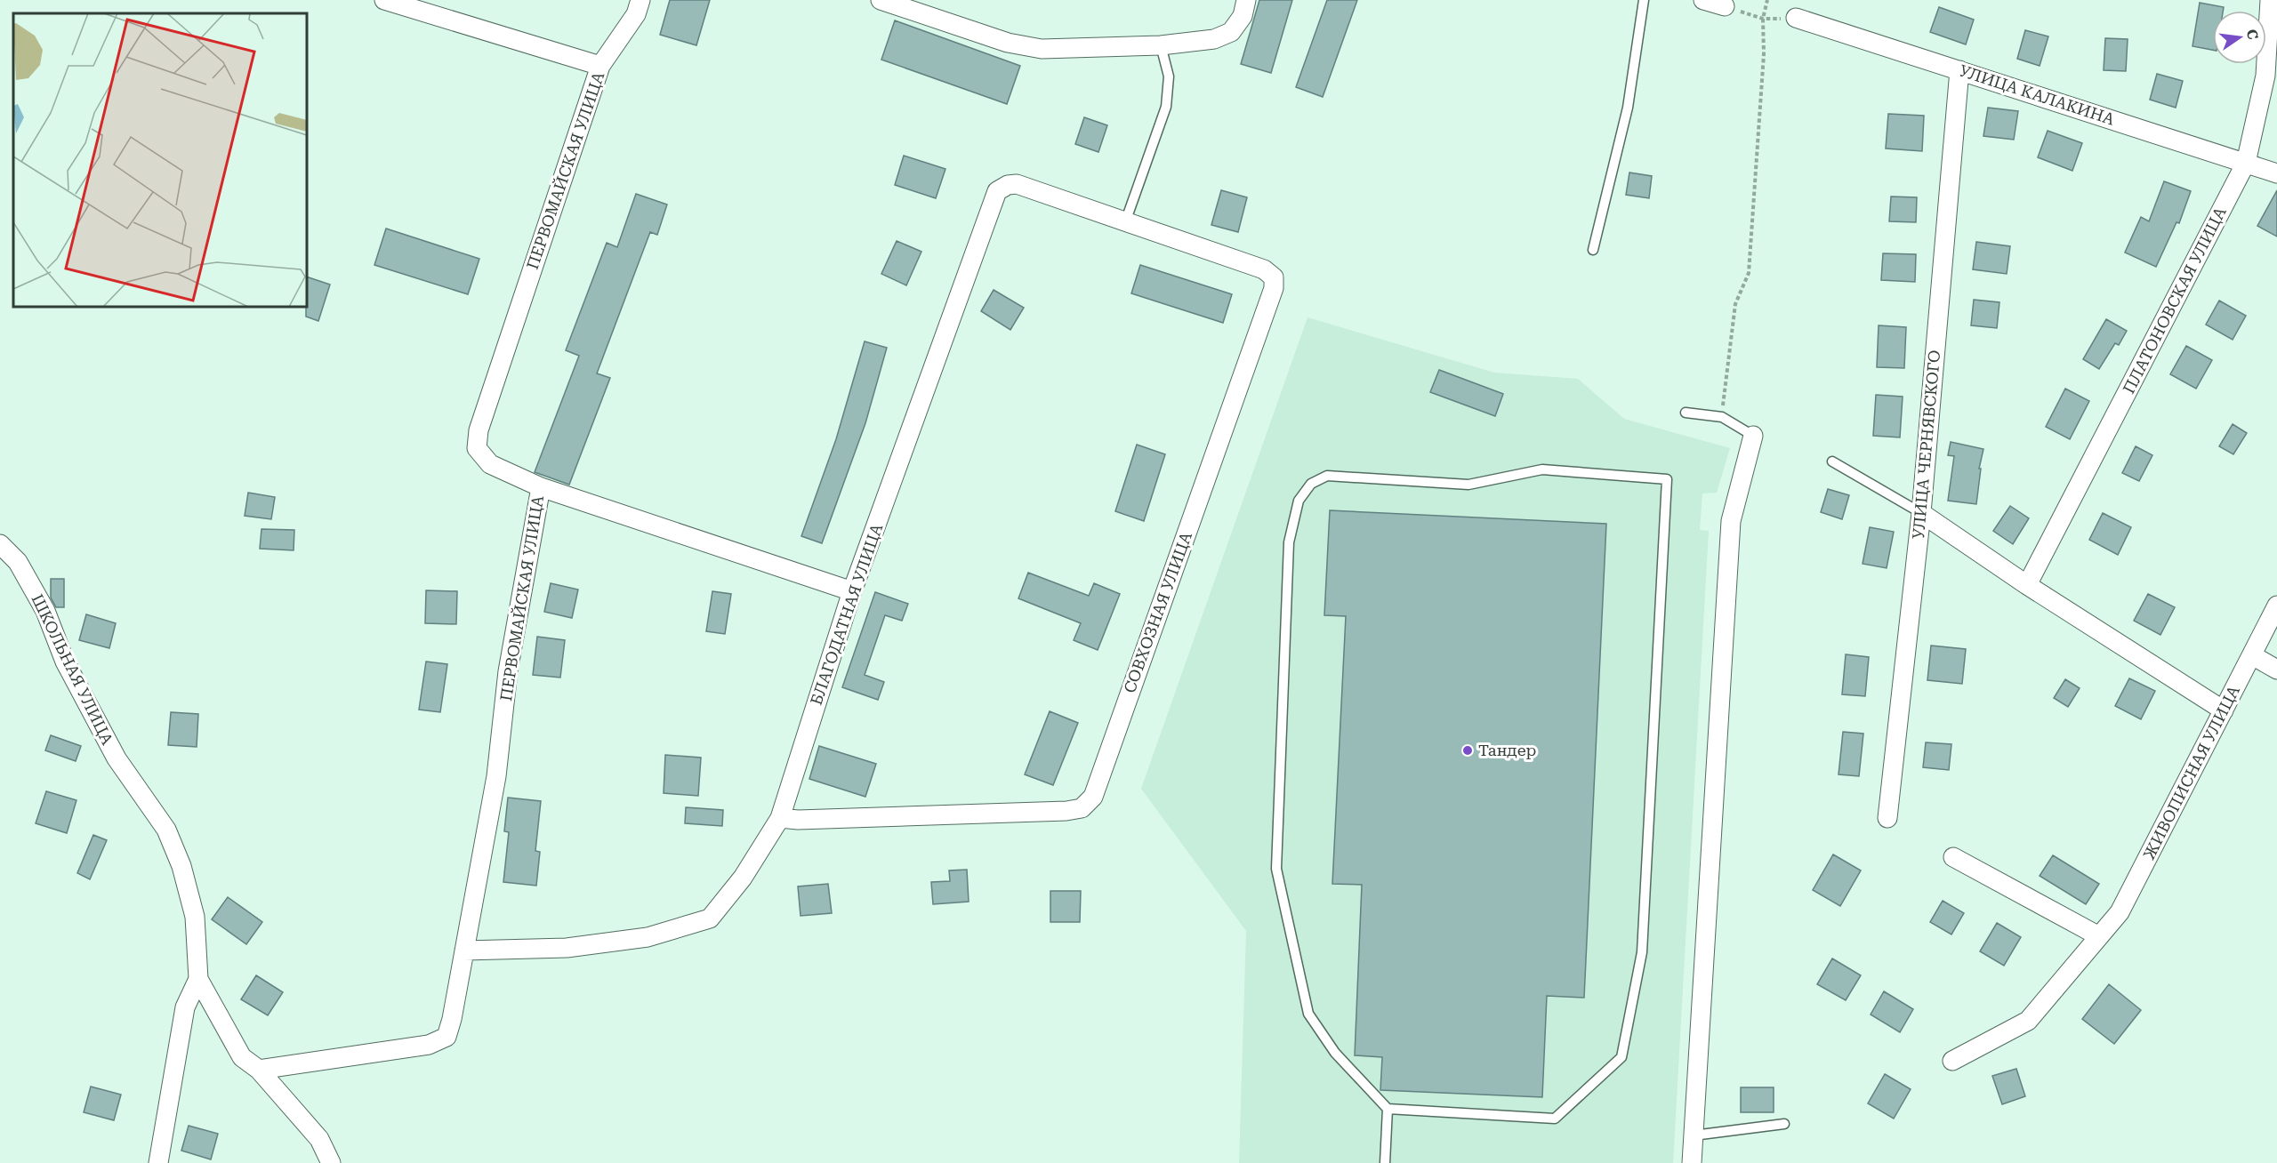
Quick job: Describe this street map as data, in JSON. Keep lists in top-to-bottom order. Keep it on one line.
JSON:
{"streets":{"street":["УЛИЦА КАЛАКИНА","ПЕРВОМАЙСКАЯ УЛИЦА","ПЛАТОНОВСКАЯ УЛИЦА","УЛИЦА ЧЕРНЯВСКОГО","СОВХОЗНАЯ УЛИЦА","БЛАГОДАТНАЯ УЛИЦА","ШКОЛЬНАЯ УЛИЦА","ЖИВОПИСНАЯ УЛИЦА"]},"crossings":[["УЛИЦА КАЛАКИНА","ПЛАТОНОВСКАЯ УЛИЦА"],["УЛИЦА КАЛАКИНА","УЛИЦА ЧЕРНЯВСКОГО"],["ПЕРВОМАЙСКАЯ УЛИЦА","БЛАГОДАТНАЯ УЛИЦА"],["СОВХОЗНАЯ УЛИЦА","БЛАГОДАТНАЯ УЛИЦА"]],"places":["Тандер"],"north":"right"}
